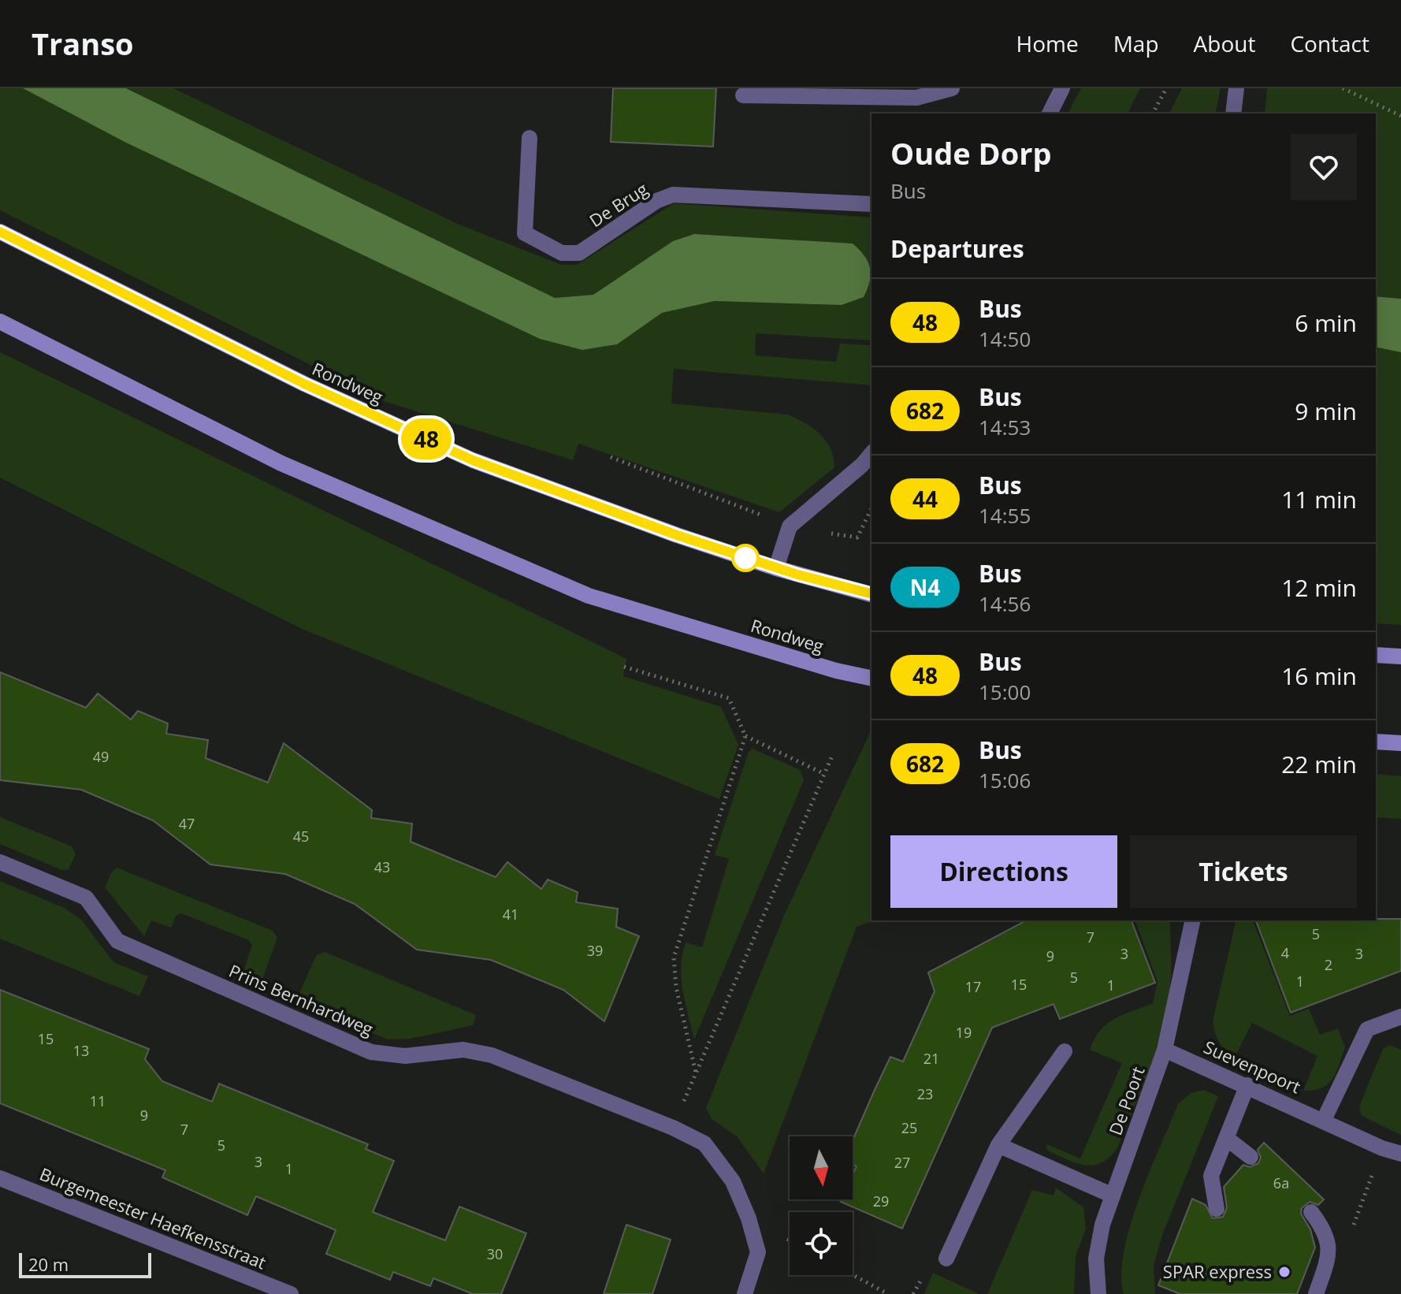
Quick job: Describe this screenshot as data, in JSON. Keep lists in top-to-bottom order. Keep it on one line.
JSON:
{"streets":{"main road":["Rondweg"],"street":["De Brug","Prins Bernhardweg","Suevenpoort","De Poort","Burgemeester Haefkensstraat"]},"crossings":[["Suevenpoort","De Poort"]],"places":["SPAR express"],"lines":["bus line 48"],"house_numbers":["49","47","45","43","41","5","7","39","4","3","3","9","2","5","1","15","1","17","19","15","13","21","23","11","9","25","7","5","3","27","1","6a","29","30"],"scale_bar":"20 m","north":"bottom","page":{"header":"Transo","nav":["Home","Map","About","Contact"],"on_map":"48","heading":[["Oude Dorp","Bus"],"Departures"],"list":[{"mark":"48","name":"Bus","note":"14:50","value":"6 min"},{"mark":"682","name":"Bus","note":"14:53","value":"9 min"},{"mark":"44","name":"Bus","note":"14:55","value":"11 min"},{"mark":"N4","name":"Bus","note":"14:56","value":"12 min"},{"mark":"48","name":"Bus","note":"15:00","value":"16 min"},{"mark":"682","name":"Bus","note":"15:06","value":"22 min"}],"buttons":["Directions","Tickets"],"scale":"20 m"}}
